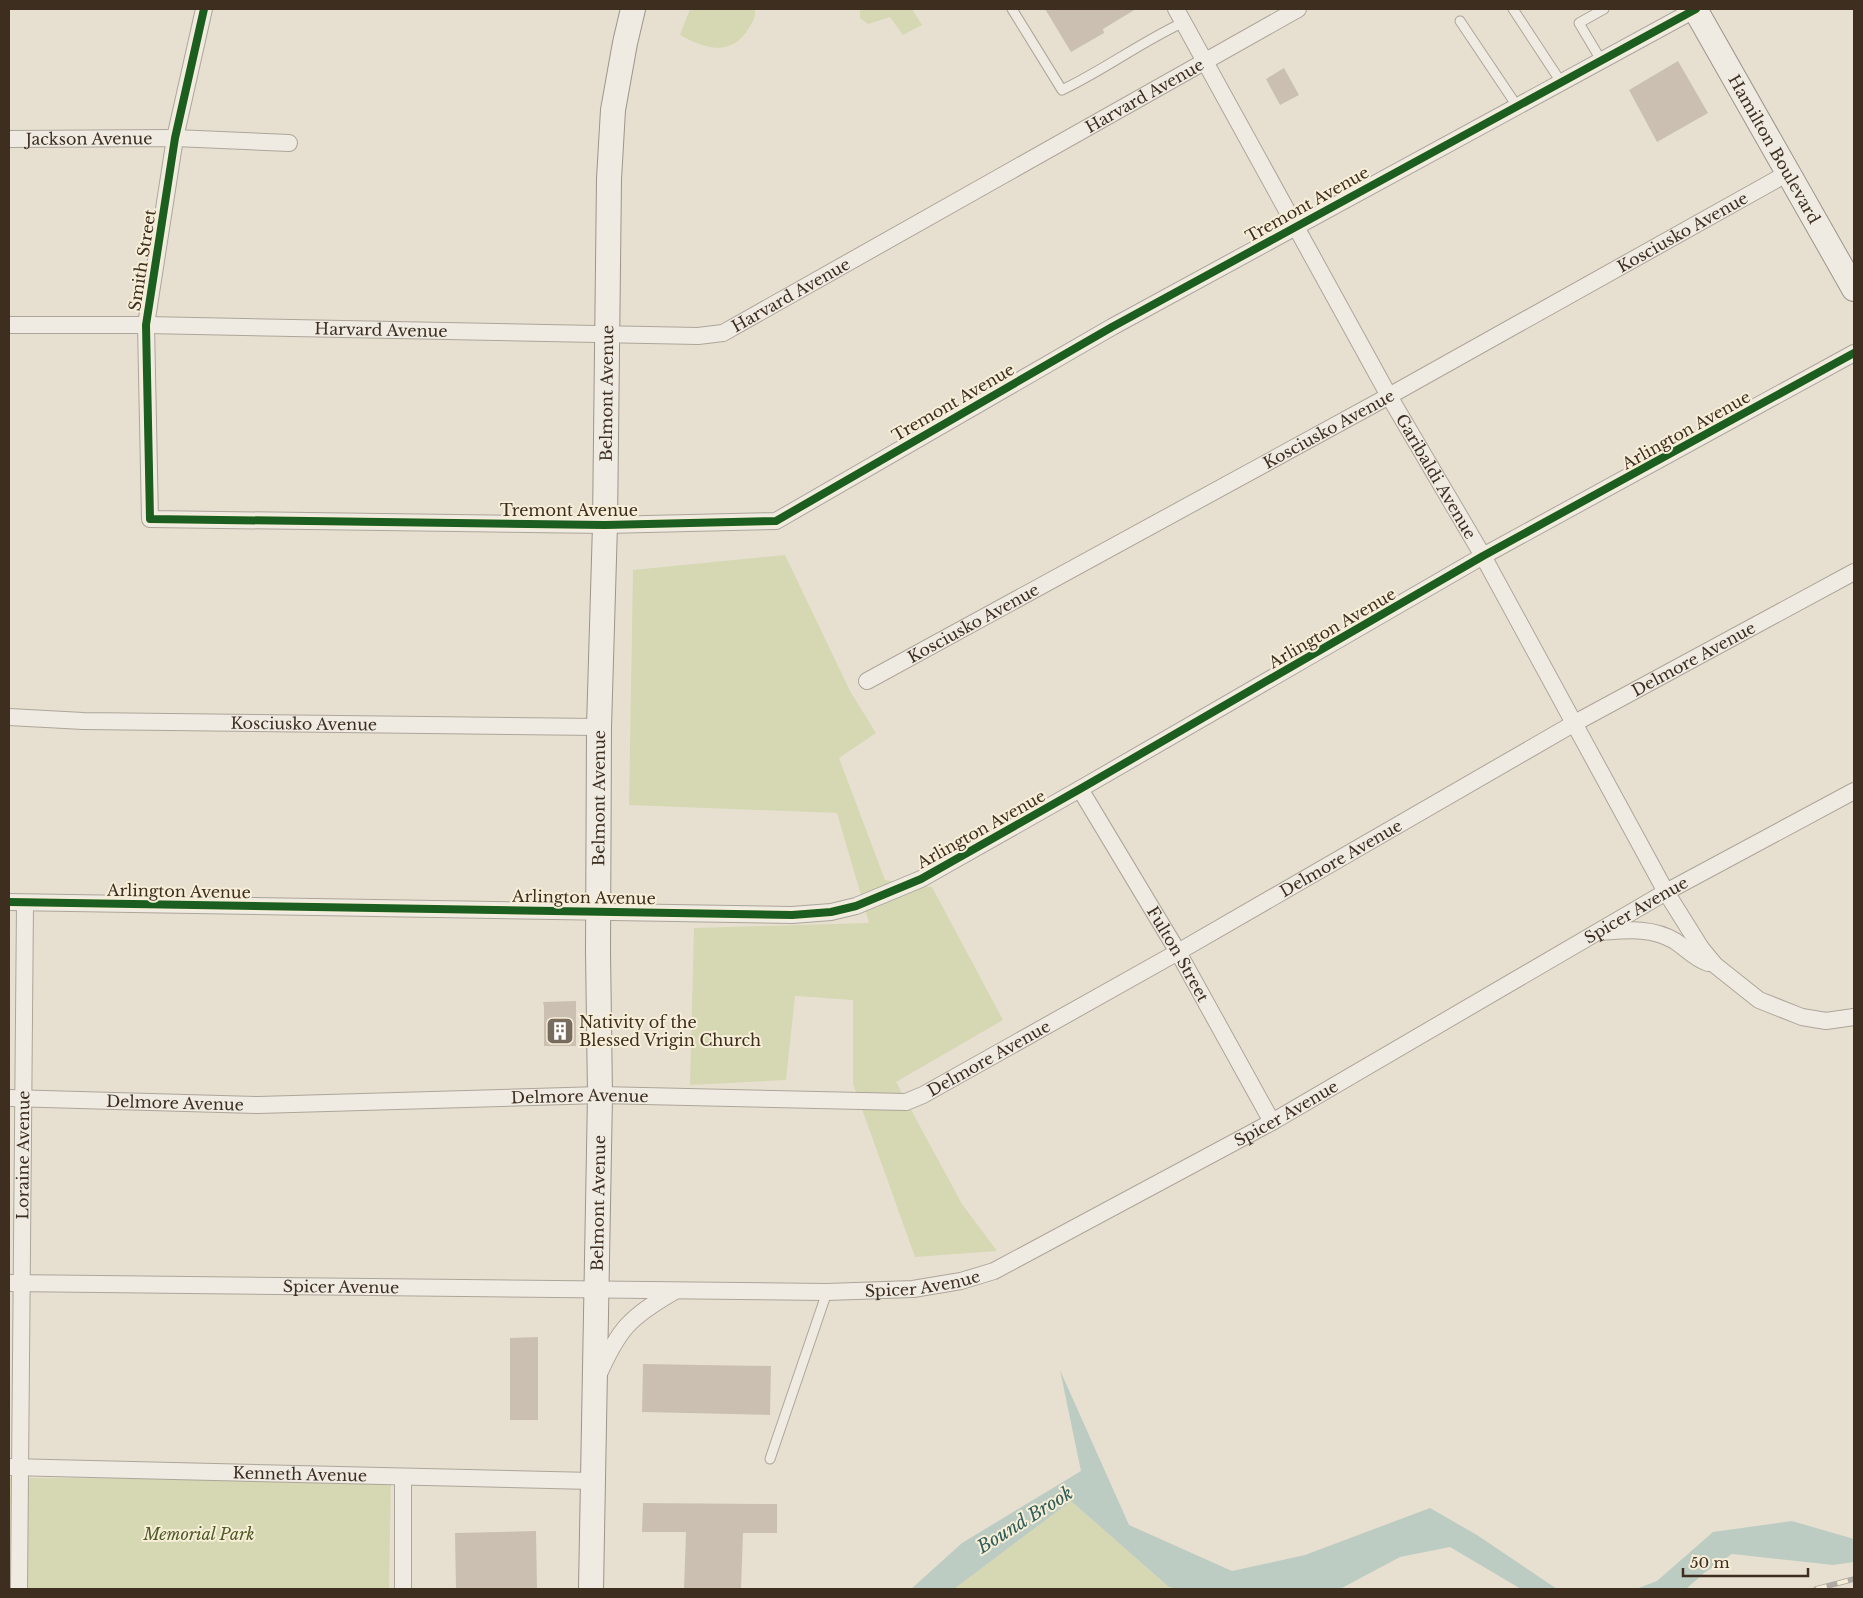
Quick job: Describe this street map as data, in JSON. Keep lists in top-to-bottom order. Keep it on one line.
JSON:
{"streets":{"street":["Harvard Avenue","Jackson Avenue","Hamilton Boulevard","Tremont Avenue","Kosciusko Avenue","Smith Street","Belmont Avenue","Arlington Avenue","Garibaldi Avenue","Delmore Avenue","Spicer Avenue","Fulton Street","Loraine Avenue","Kenneth Avenue"]},"crossings":[["Harvard Avenue","Smith Street"],["Harvard Avenue","Belmont Avenue"],["Harvard Avenue","Garibaldi Avenue"],["Jackson Avenue","Smith Street"],["Hamilton Boulevard","Tremont Avenue"],["Hamilton Boulevard","Kosciusko Avenue"],["Tremont Avenue","Smith Street"],["Tremont Avenue","Belmont Avenue"],["Tremont Avenue","Garibaldi Avenue"],["Kosciusko Avenue","Belmont Avenue"],["Kosciusko Avenue","Garibaldi Avenue"],["Belmont Avenue","Arlington Avenue"],["Belmont Avenue","Delmore Avenue"],["Belmont Avenue","Spicer Avenue"],["Belmont Avenue","Kenneth Avenue"],["Arlington Avenue","Garibaldi Avenue"],["Arlington Avenue","Fulton Street"],["Arlington Avenue","Loraine Avenue"],["Garibaldi Avenue","Delmore Avenue"],["Garibaldi Avenue","Spicer Avenue"],["Delmore Avenue","Fulton Street"],["Delmore Avenue","Loraine Avenue"],["Spicer Avenue","Fulton Street"],["Spicer Avenue","Loraine Avenue"],["Loraine Avenue","Kenneth Avenue"]],"water":["Bound Brook"],"parks":["Memorial Park"],"places":{"building":["Nativity of the Blessed Vrigin Church"]},"scale_bar":"50 m"}
